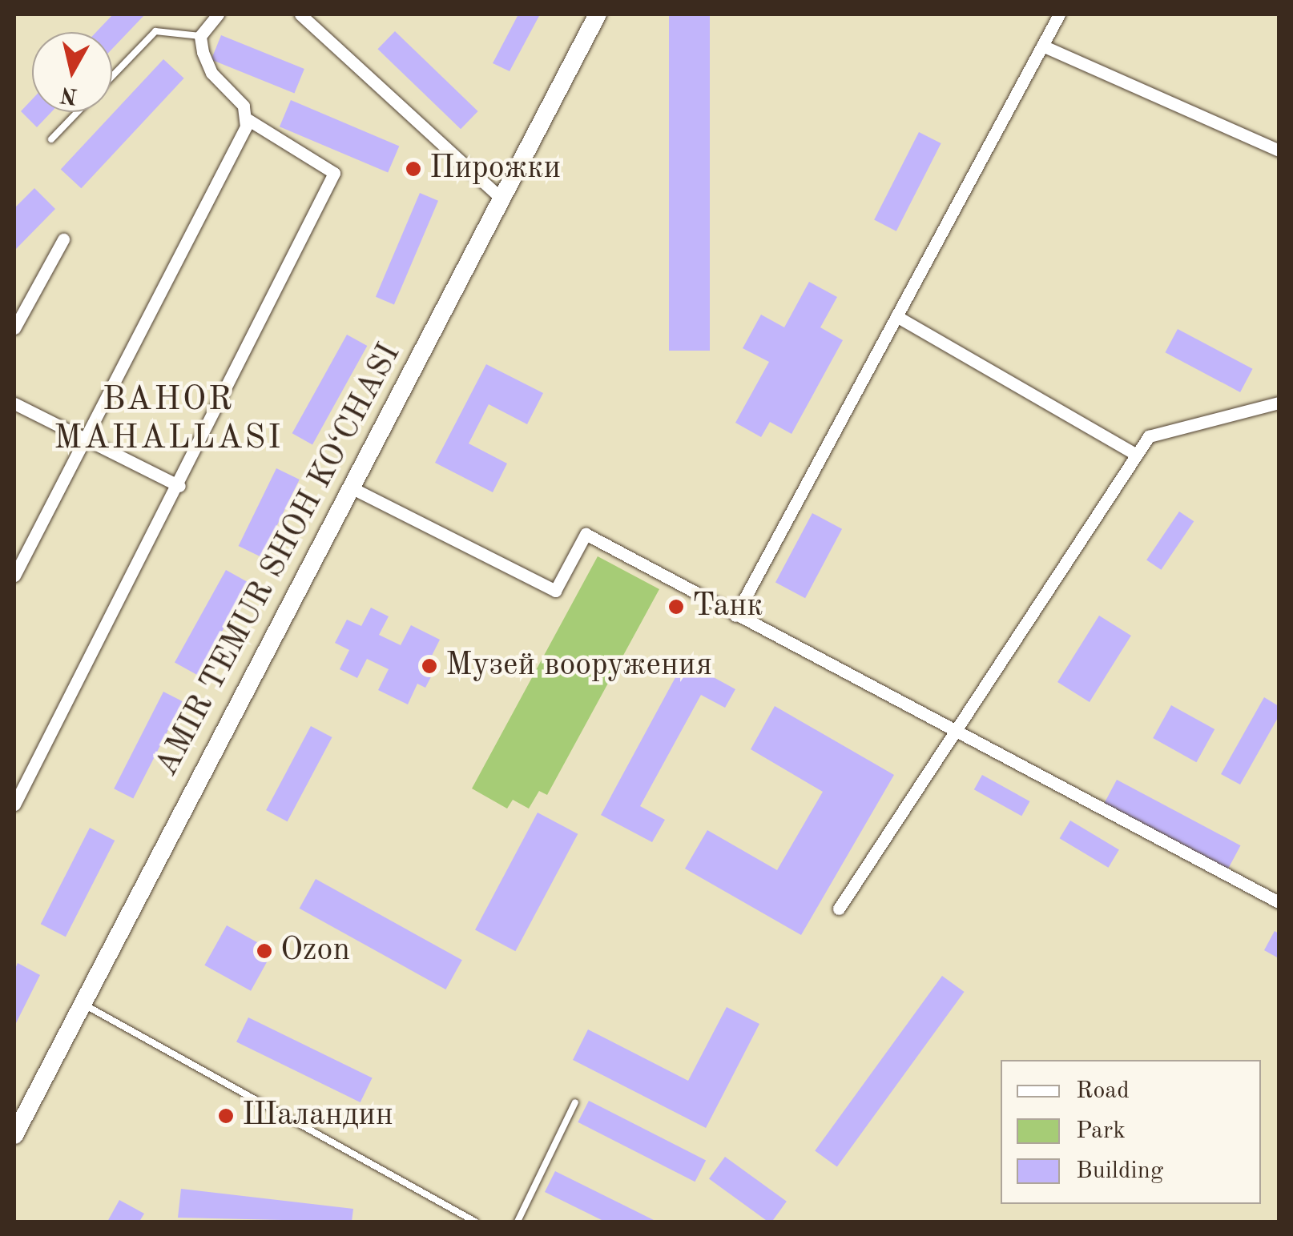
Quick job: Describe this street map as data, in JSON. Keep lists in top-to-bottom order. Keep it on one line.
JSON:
{"streets":{"main road":["AMIR TEMUR SHOH KO‘CHASI"]},"districts":["BAHOR MAHALLASI"],"places":["Пирожки","Танк","Музей вооружения","Ozon","Шаландин"],"legend":["Road","Park","Building"],"north":"bottom"}
